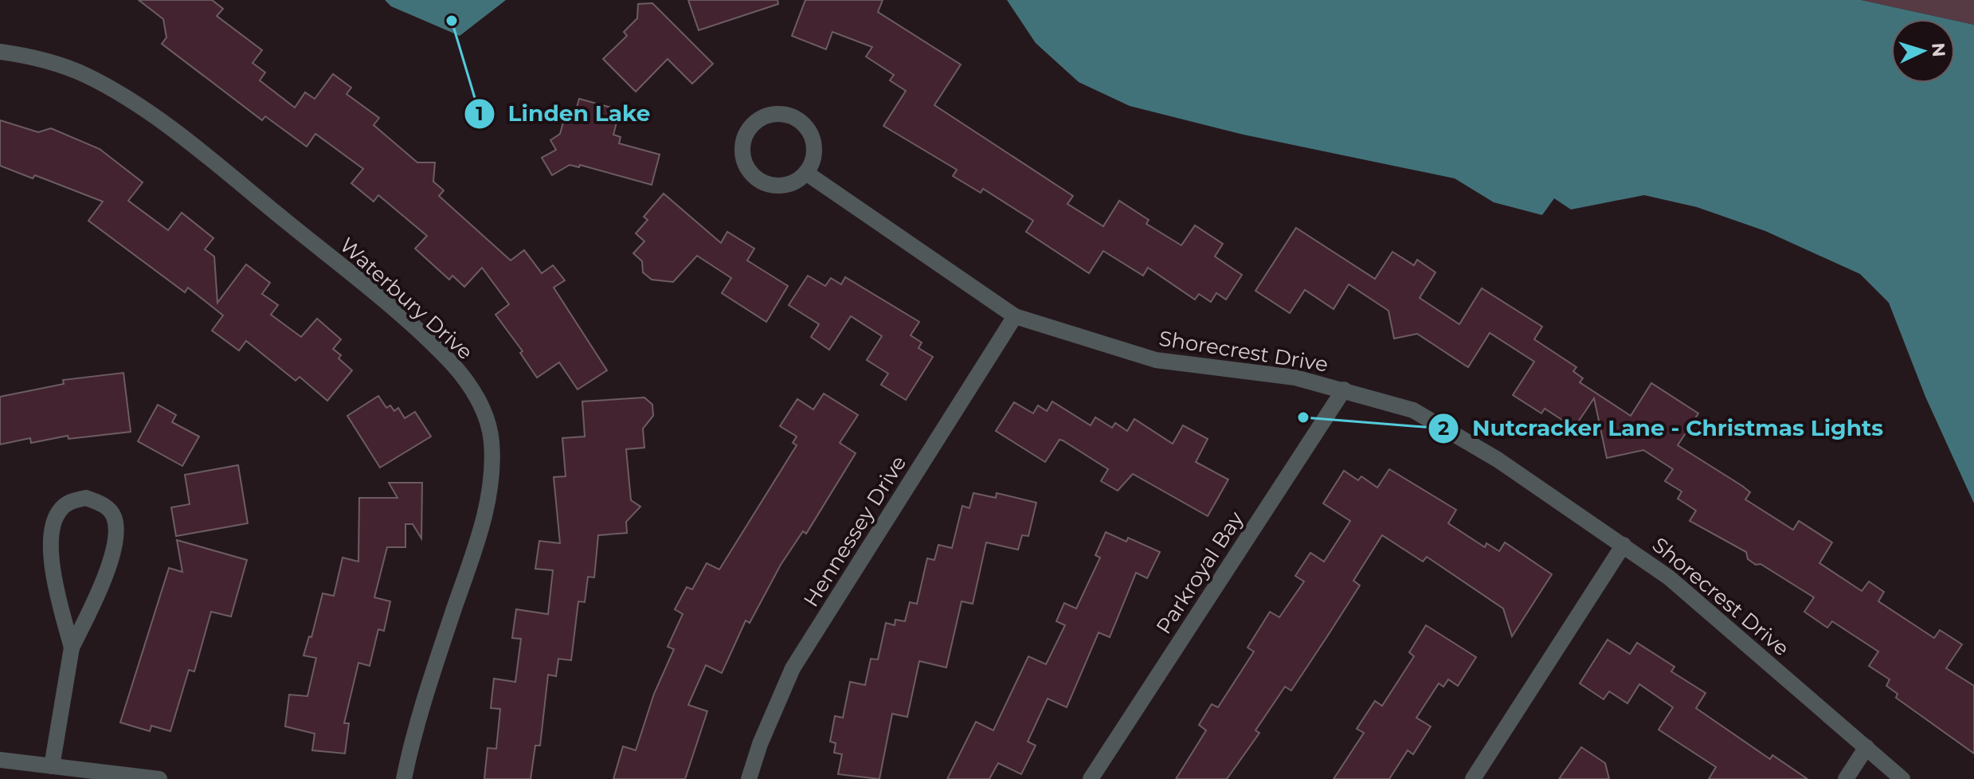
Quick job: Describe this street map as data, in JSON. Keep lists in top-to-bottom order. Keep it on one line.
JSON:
{"streets":{"street":["Waterbury Drive","Shorecrest Drive","Hennessey Drive","Parkroyal Bay"]},"crossings":[["Shorecrest Drive","Hennessey Drive"],["Shorecrest Drive","Parkroyal Bay"]],"places":["Linden Lake","Nutcracker Lane - Christmas Lights"],"north":"right"}
